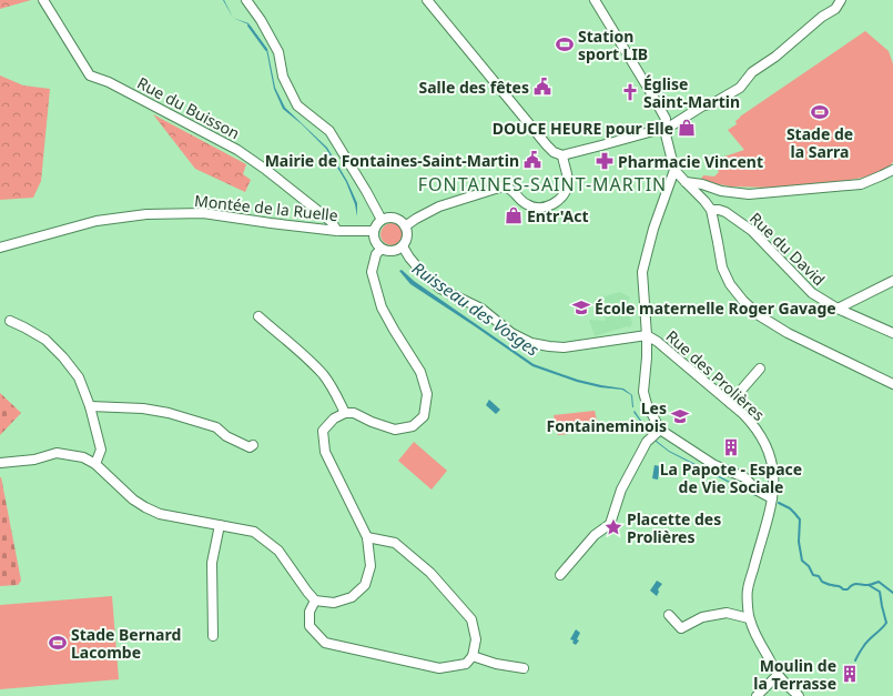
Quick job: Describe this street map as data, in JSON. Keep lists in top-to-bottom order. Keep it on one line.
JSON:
{"streets":{"street":["Rue du Buisson","Montée de la Ruelle","Rue du David","Rue des Prolières"]},"crossings":[["Rue du Buisson","Montée de la Ruelle"]],"districts":["FONTAINES-SAINT-MARTIN"],"water":["Ruisseau des Vosges"],"places":{"sports":["Station sport LIB","Stade de la Sarra","Stade Bernard Lacombe"],"public building":["Salle des fêtes","Mairie de Fontaines-Saint-Martin"],"church":["Église Saint-Martin"],"shop":["DOUCE HEURE pour Elle","Entr'Act"],"pharmacy":["Pharmacie Vincent"],"school or university":["École maternelle Roger Gavage","Les Fontaineminois"],"building":["La Papote - Espace de Vie Sociale","Moulin de la Terrasse"],"place":["Placette des Prolières"]}}
